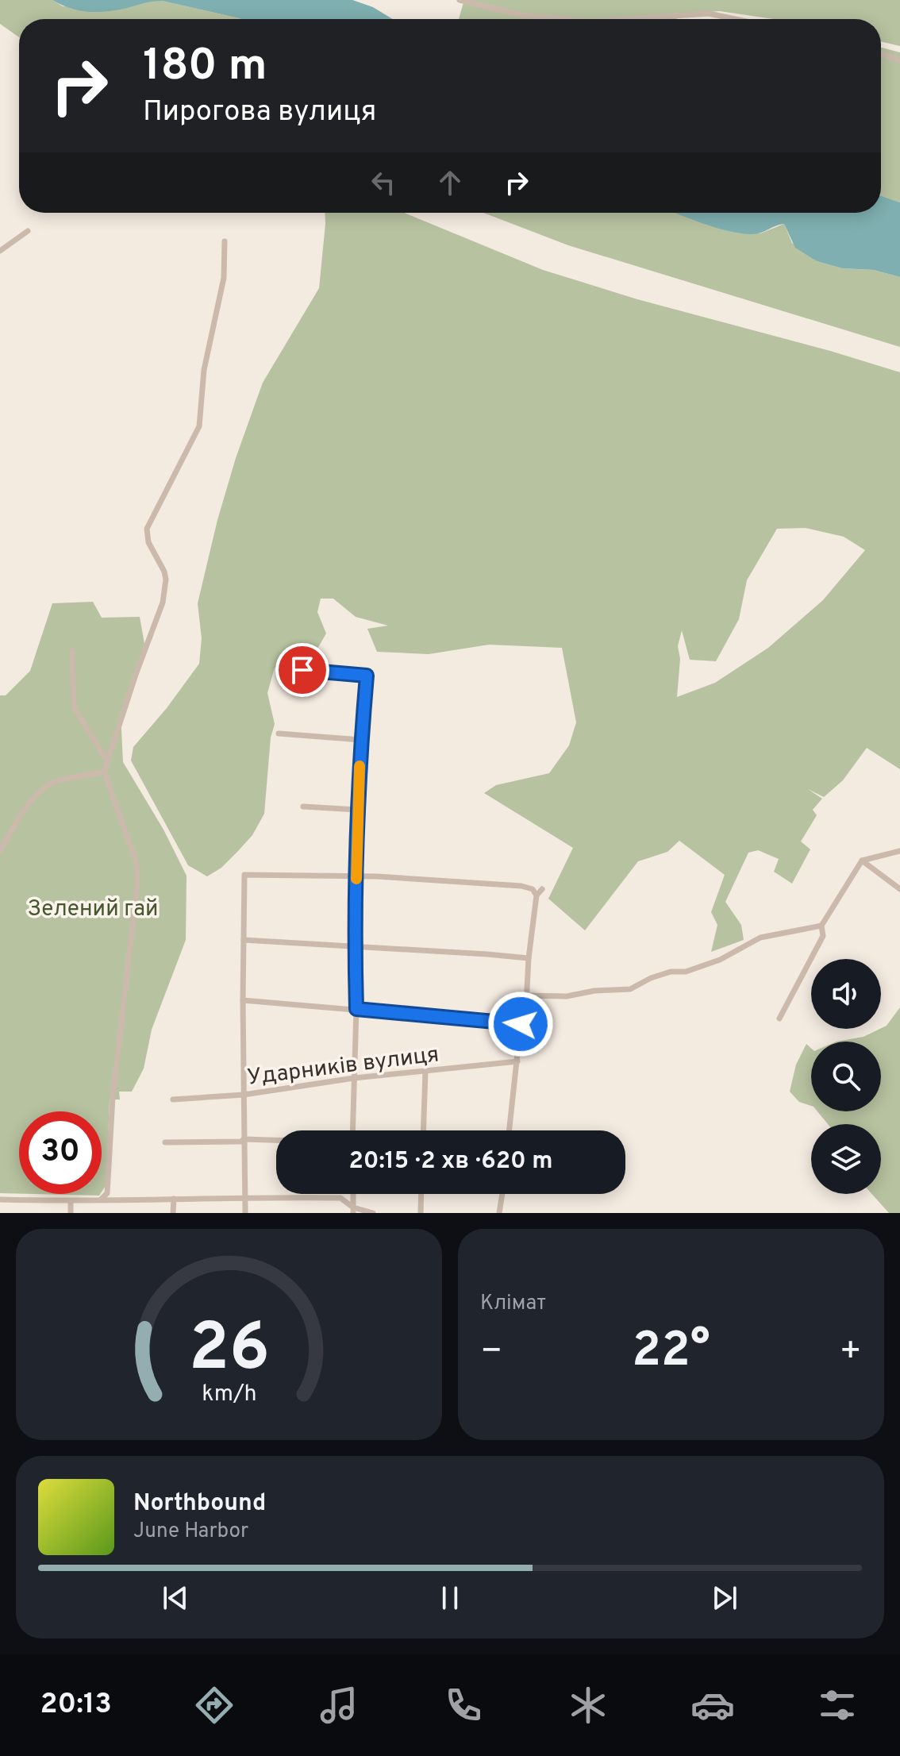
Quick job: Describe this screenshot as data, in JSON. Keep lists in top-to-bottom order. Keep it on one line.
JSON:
{"streets":{"street":["Ударників вулиця"]},"parks":["Зелений гай"],"page":{"turn":["180 m","Пирогова вулиця"],"limit":"30","trip":"20:15 · 2 хв · 620 m","tile":"Клімат","heat":["−","22°","+"],"song":["Northbound","June Harbor"],"tabs":"20:13","gauge":["26","km/h"]}}
